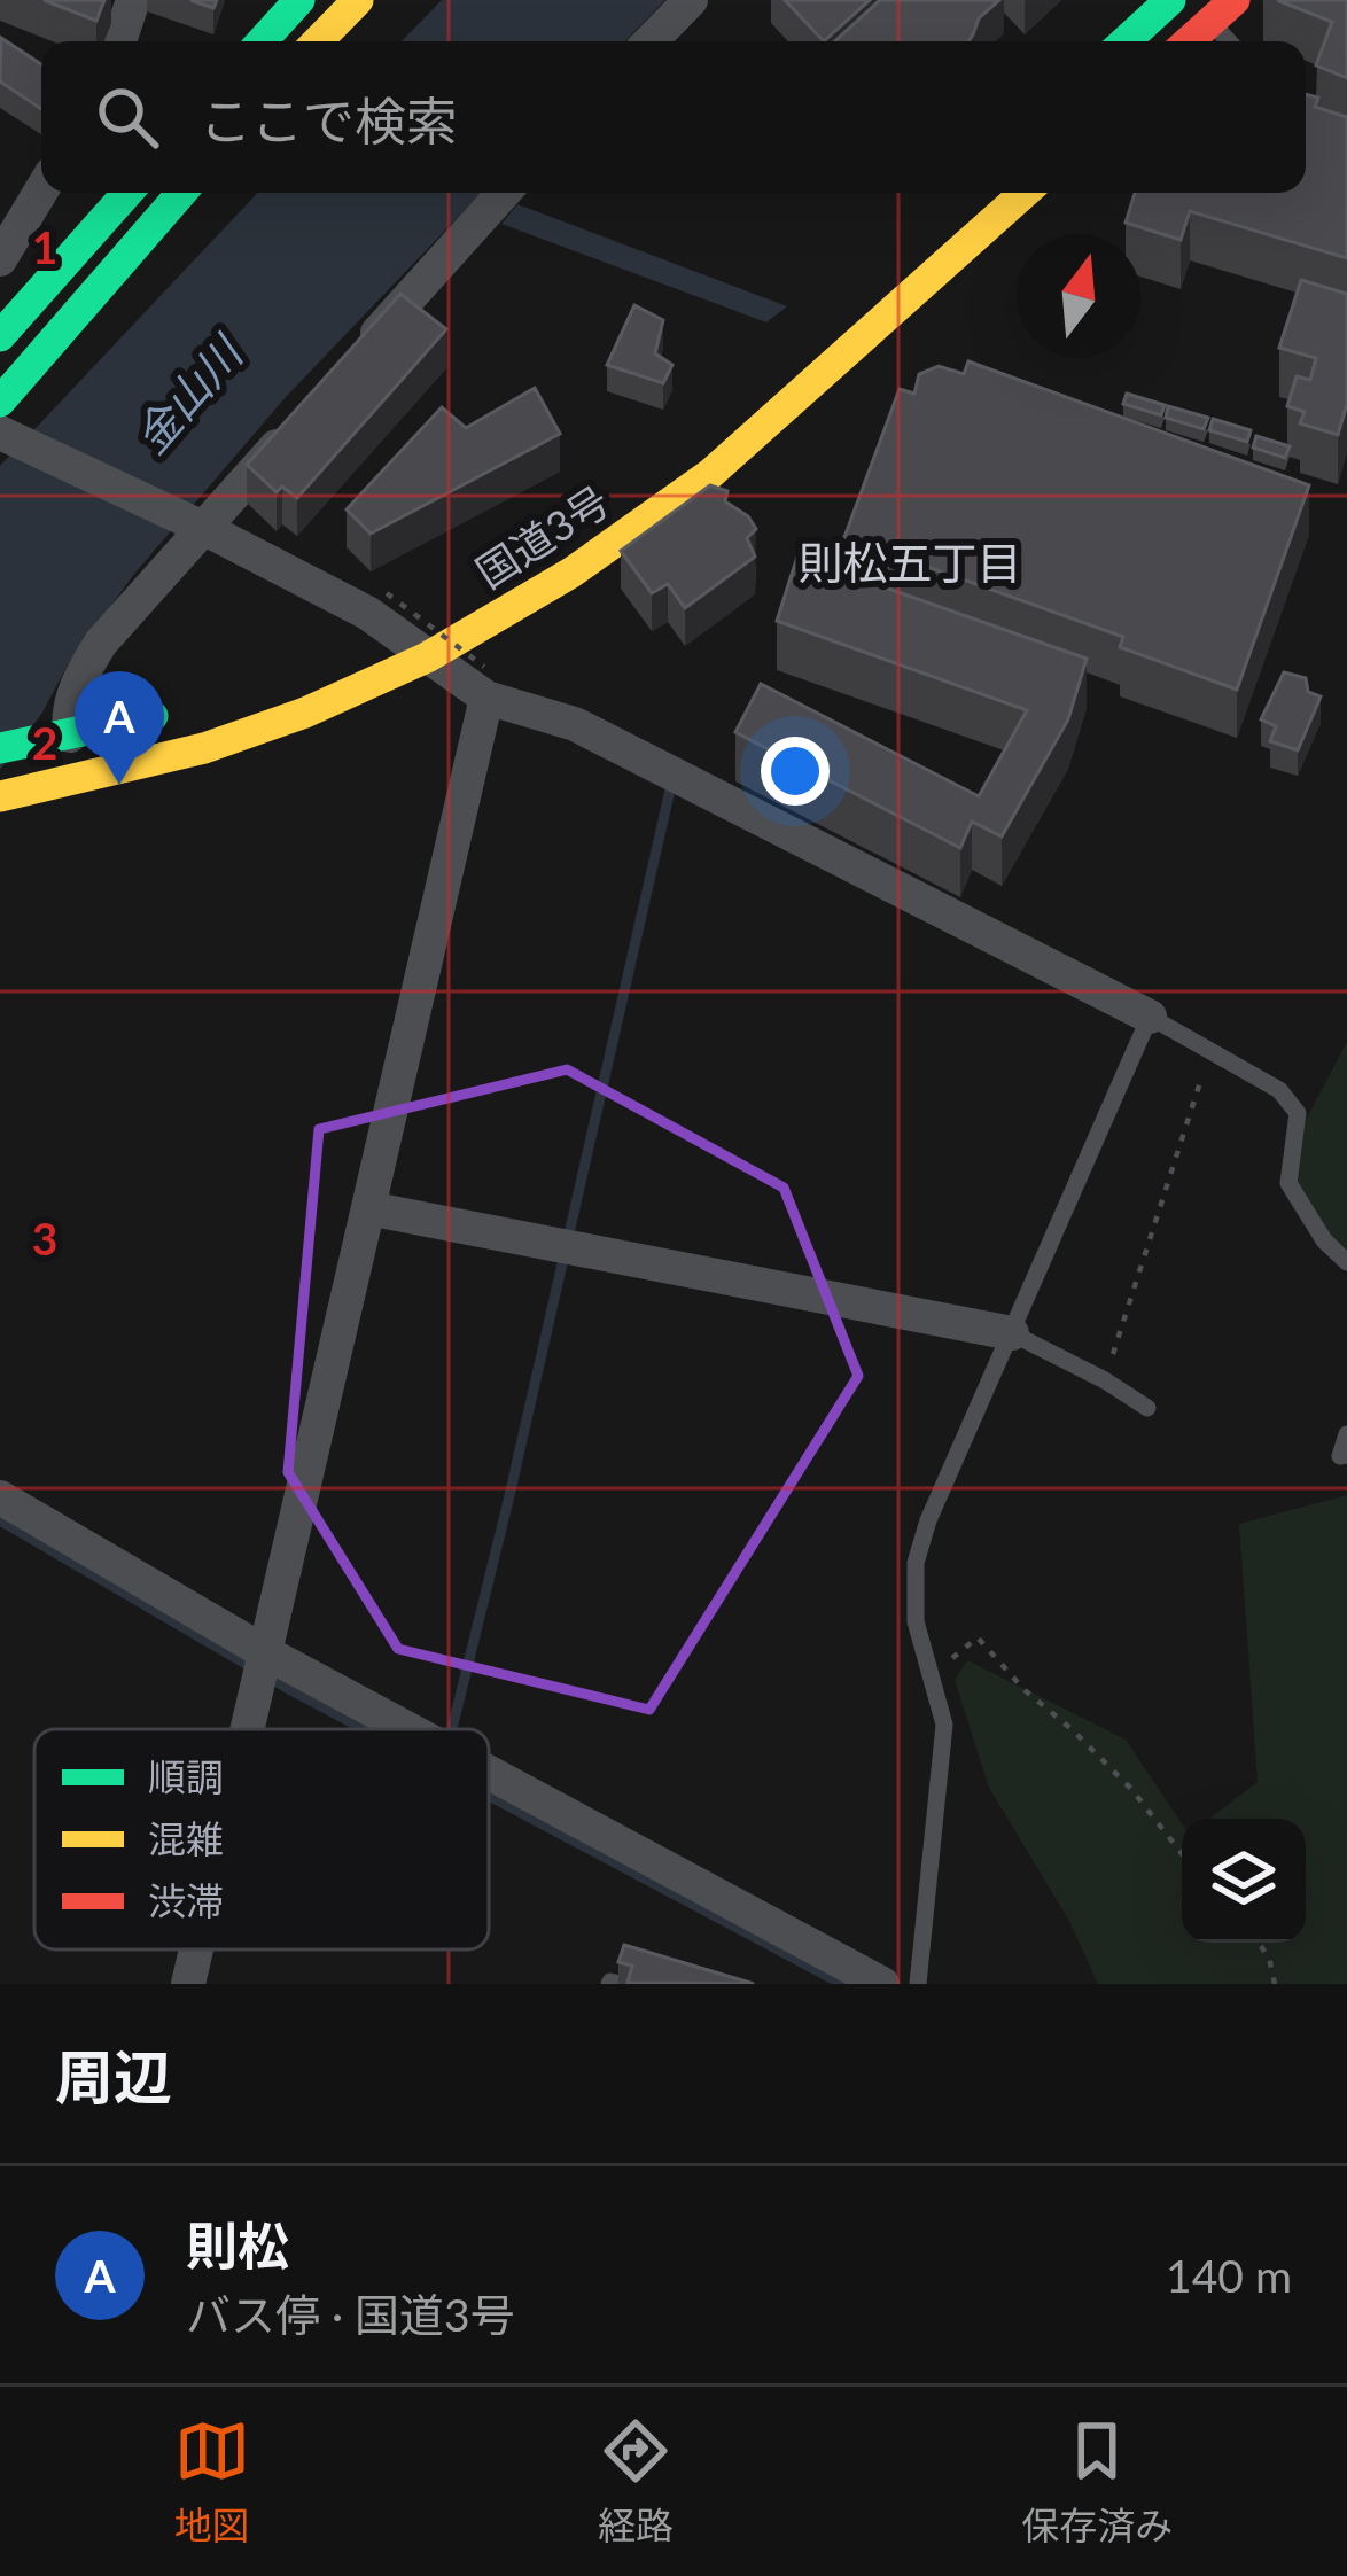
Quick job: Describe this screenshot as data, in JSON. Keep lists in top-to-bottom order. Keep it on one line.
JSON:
{"streets":{"main road":["国道3号"]},"districts":["則松五丁目"],"water":["金山川"],"legend":["順調","混雑","渋滞"],"north":"top","page":{"search":"ここで検索","pins":"A","heading":"周辺","list":[{"mark":"A","name":"則松","note":"バス停 · 国道3号","value":"140 m"}],"nav":["地図","経路","保存済み"]},"grid":{"rows":["1","2","3"]}}
